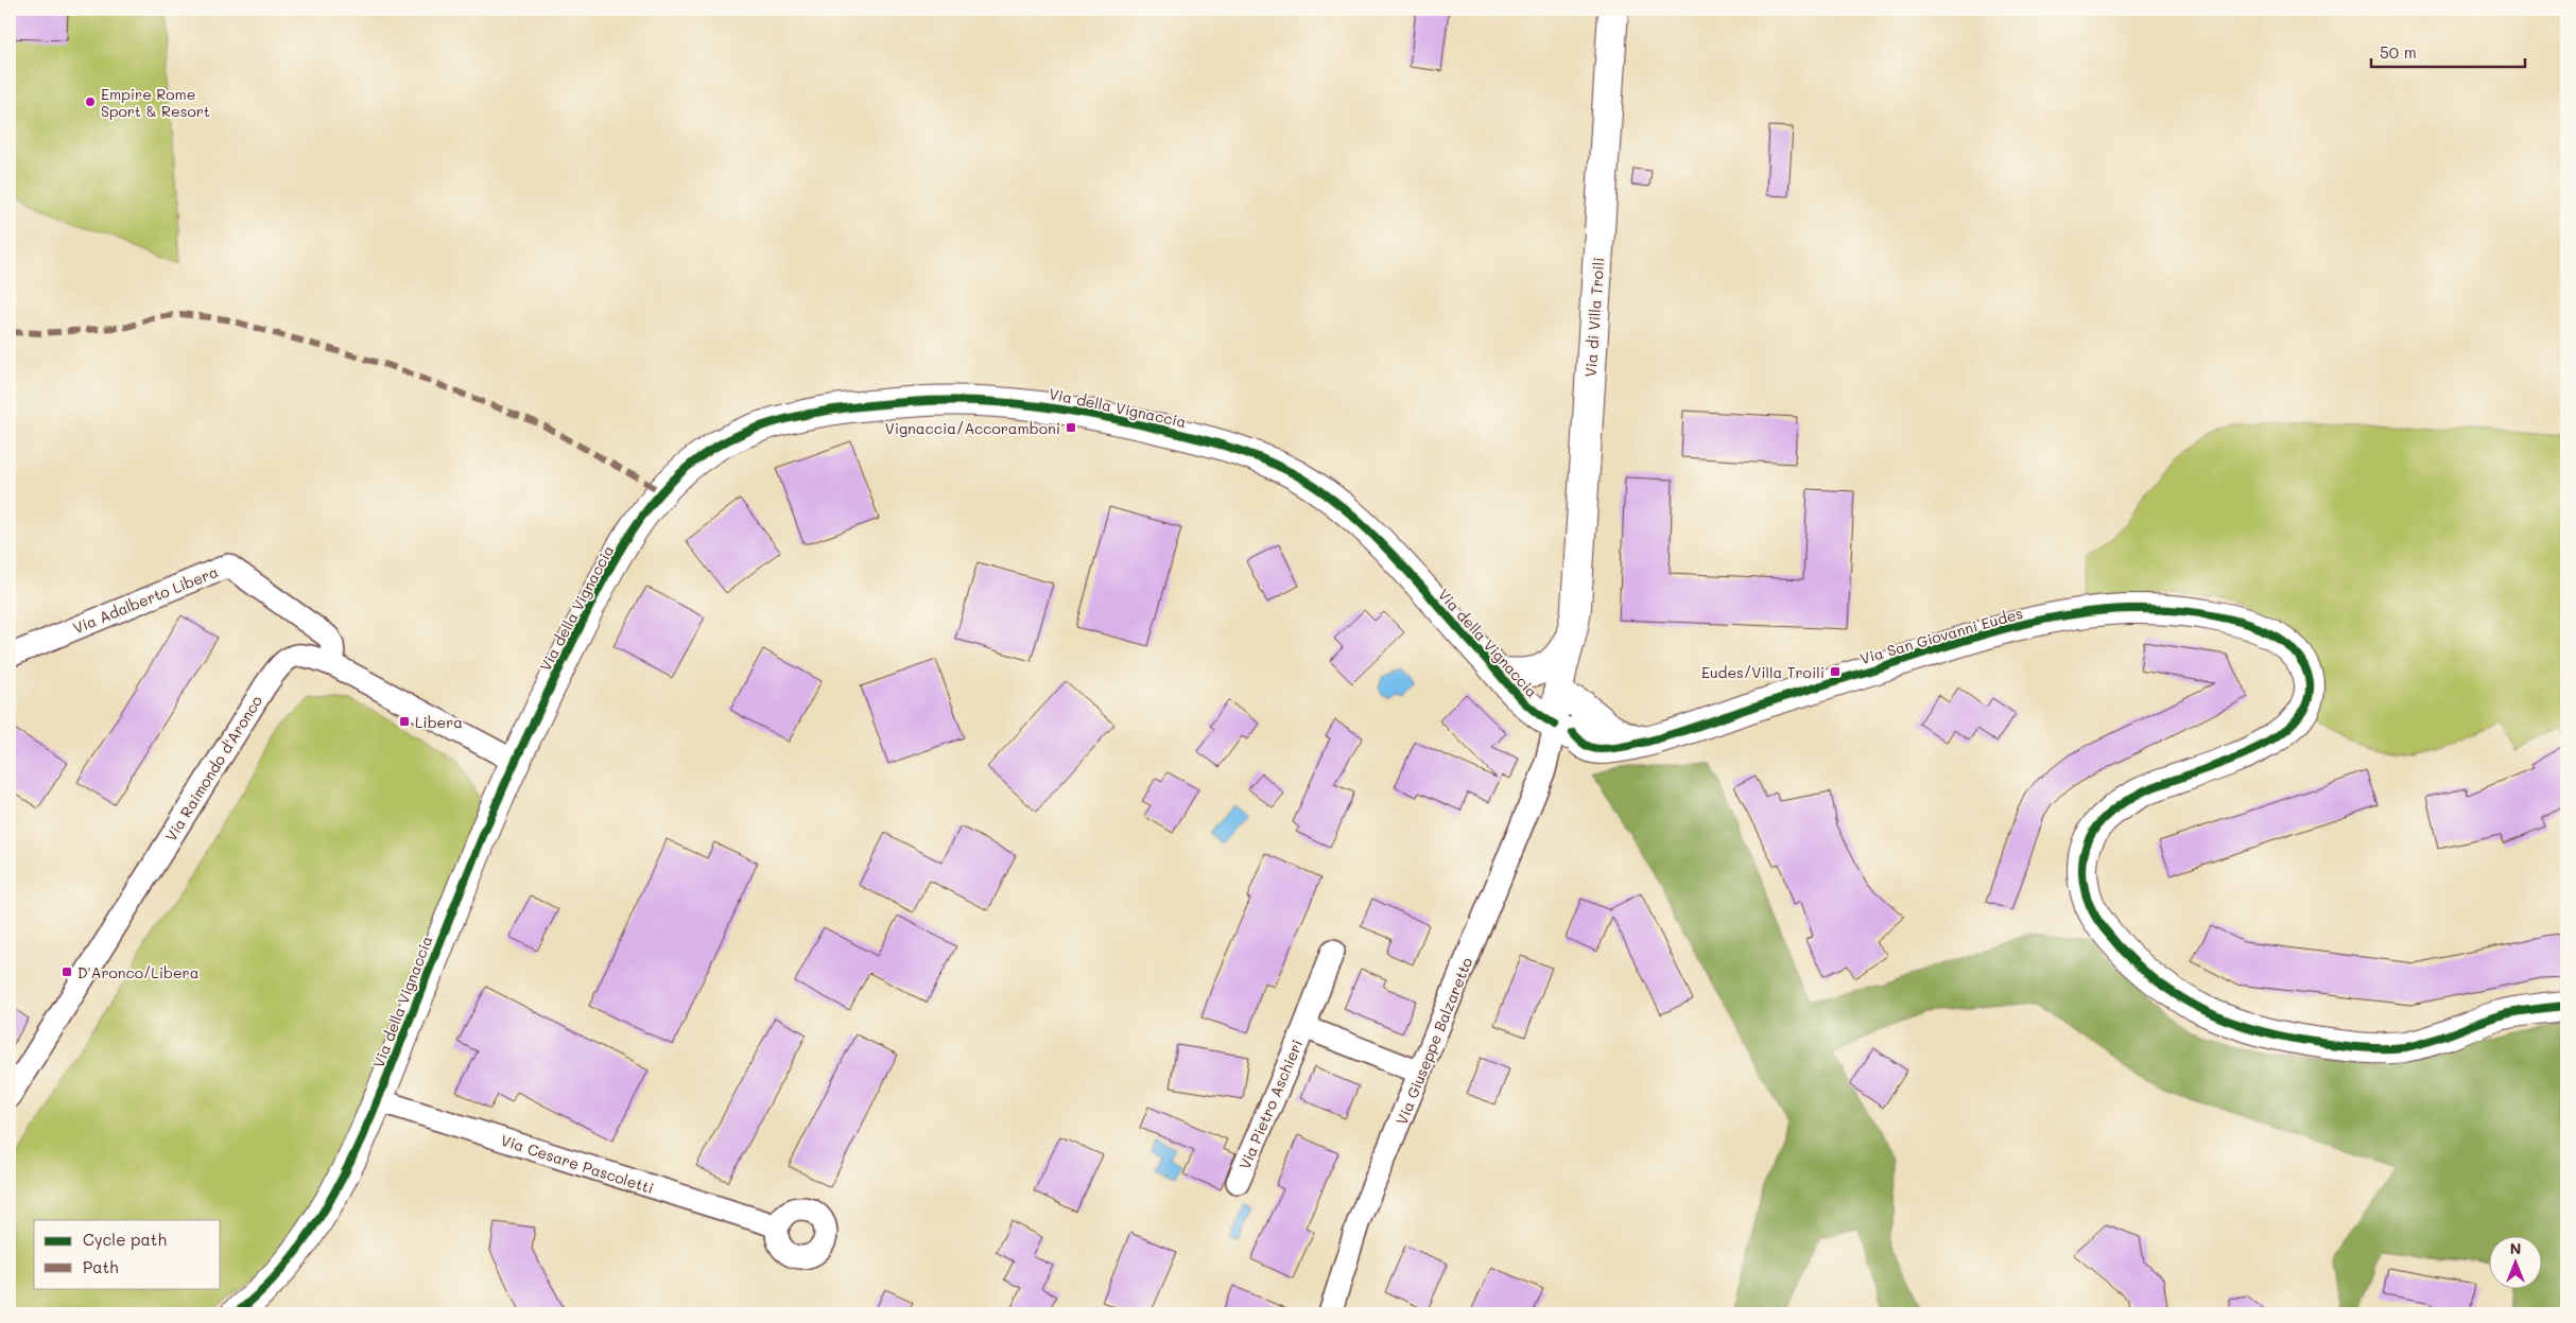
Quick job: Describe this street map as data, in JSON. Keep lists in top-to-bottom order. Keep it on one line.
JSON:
{"streets":{"street":["Via di Villa Troili","Via della Vignaccia","Via Adalberto Libera","Via San Giovanni Eudes","Via Raimondo d'Aronco","Via Giuseppe Balzaretto","Via Pietro Aschieri","Via Cesare Pascoletti"]},"crossings":[["Via di Villa Troili","Via della Vignaccia"],["Via di Villa Troili","Via San Giovanni Eudes"],["Via di Villa Troili","Via Giuseppe Balzaretto"],["Via della Vignaccia","Via San Giovanni Eudes"],["Via della Vignaccia","Via Raimondo d'Aronco"],["Via della Vignaccia","Via Giuseppe Balzaretto"],["Via della Vignaccia","Via Cesare Pascoletti"],["Via Adalberto Libera","Via Raimondo d'Aronco"],["Via San Giovanni Eudes","Via Giuseppe Balzaretto"],["Via Giuseppe Balzaretto","Via Pietro Aschieri"]],"places":{"other":["Empire Rome Sport & Resort"],"transit":["Vignaccia/Accoramboni","Eudes/Villa Troili","Libera","D'Aronco/Libera"]},"legend":["Cycle path","Path"],"scale_bar":"50 m","north":"top"}
